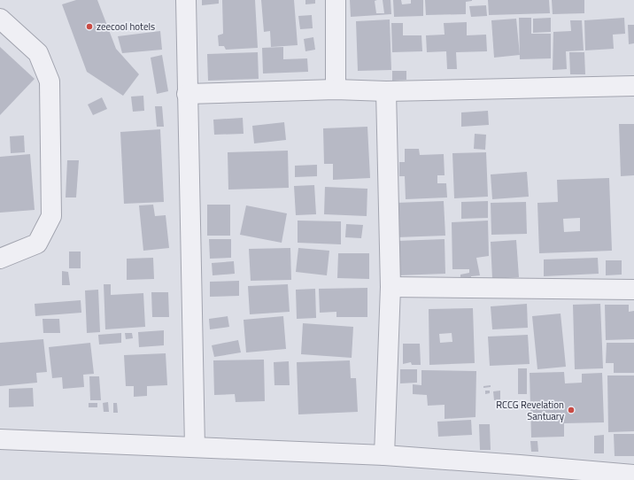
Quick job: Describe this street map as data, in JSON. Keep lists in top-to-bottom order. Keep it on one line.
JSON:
{"places":["zeecool hotels","RCCG Revelation Santuary"]}
